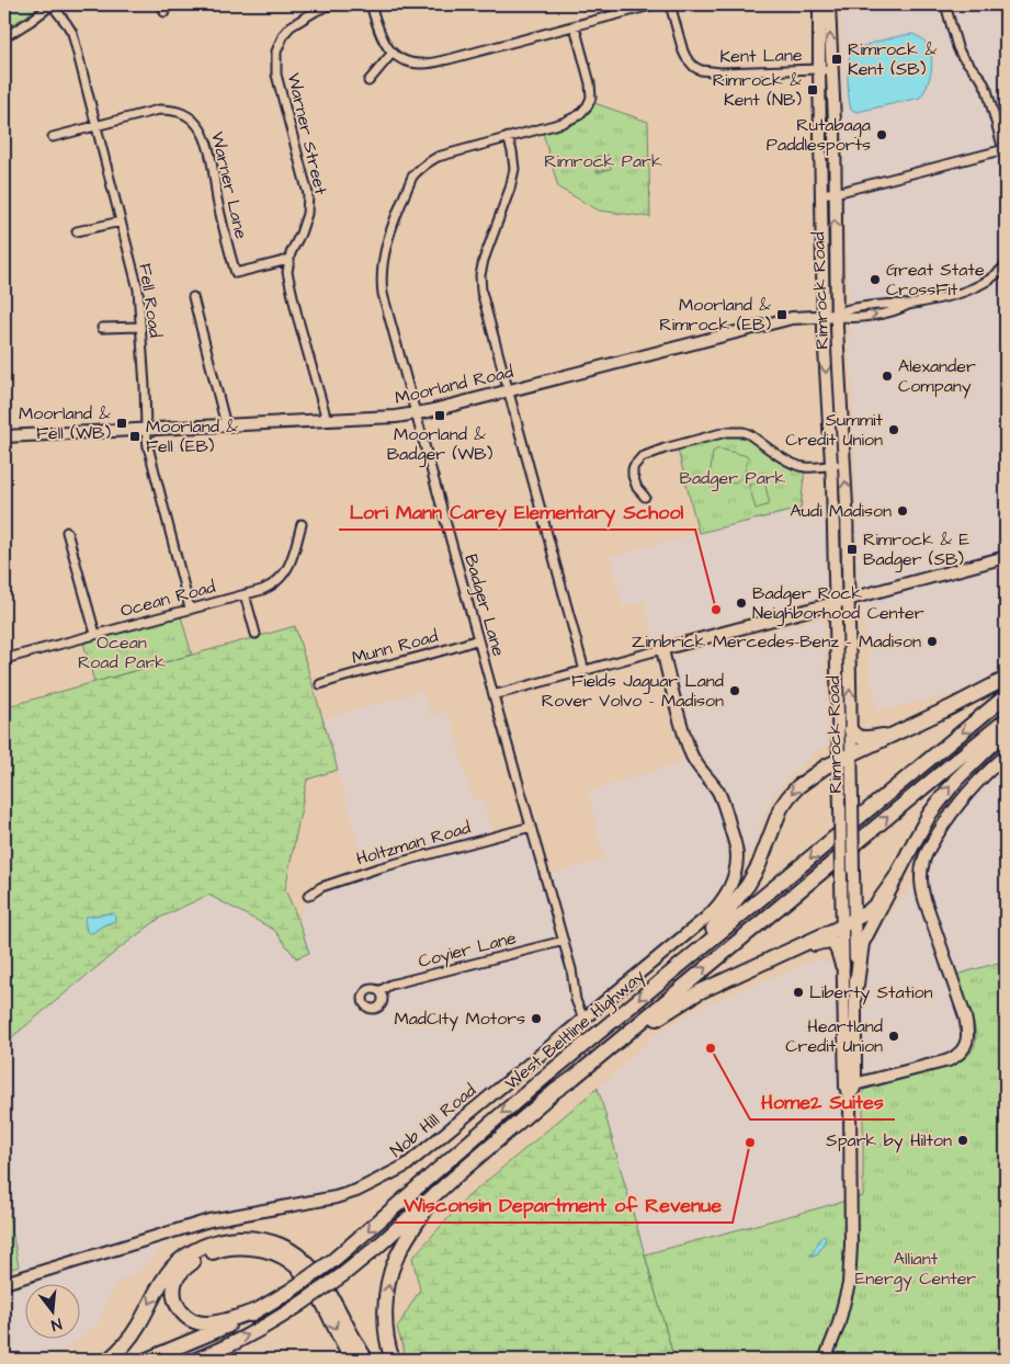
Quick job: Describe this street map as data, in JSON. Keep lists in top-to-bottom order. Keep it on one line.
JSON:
{"streets":{"highway":["West Beltline Highway"],"street":["Kent Lane","Warner Street","Warner Lane","Rimrock Road","Fell Road","Moorland Road","Ocean Road","Badger Lane","Munn Road","Holtzman Road","Coyier Lane","Nob Hill Road"]},"crossings":[["Kent Lane","Rimrock Road"],["Warner Street","Warner Lane"],["Warner Street","Moorland Road"],["Warner Lane","Fell Road"],["Rimrock Road","Moorland Road"],["Fell Road","Moorland Road"],["Fell Road","Ocean Road"],["Moorland Road","Badger Lane"],["Badger Lane","Munn Road"],["Badger Lane","Holtzman Road"],["Badger Lane","Coyier Lane"],["Badger Lane","Nob Hill Road"]],"parks":["Rimrock Park","Badger Park","Ocean Road Park","Alliant Energy Center"],"places":{"transit":["Rimrock & Kent (SB)","Rimrock & Kent (NB)","Moorland & Rimrock (EB)","Moorland & Badger (WB)","Moorland & Fell (WB)","Moorland & Fell (EB)","Rimrock & E Badger (SB)"],"other":["Rutabaga Paddlesports","Great State CrossFit","Alexander Company","Summit Credit Union","Audi Madison","Badger Rock Neighborhood Center","Lori Mann Carey Elementary School","Zimbrick Mercedes-Benz - Madison","Fields Jaguar Land Rover Volvo - Madison","Liberty Station","MadCIty Motors","Heartland Credit Union","Home2 Suites","Spark by Hilton","Wisconsin Department of Revenue"]},"north":"bottom"}
